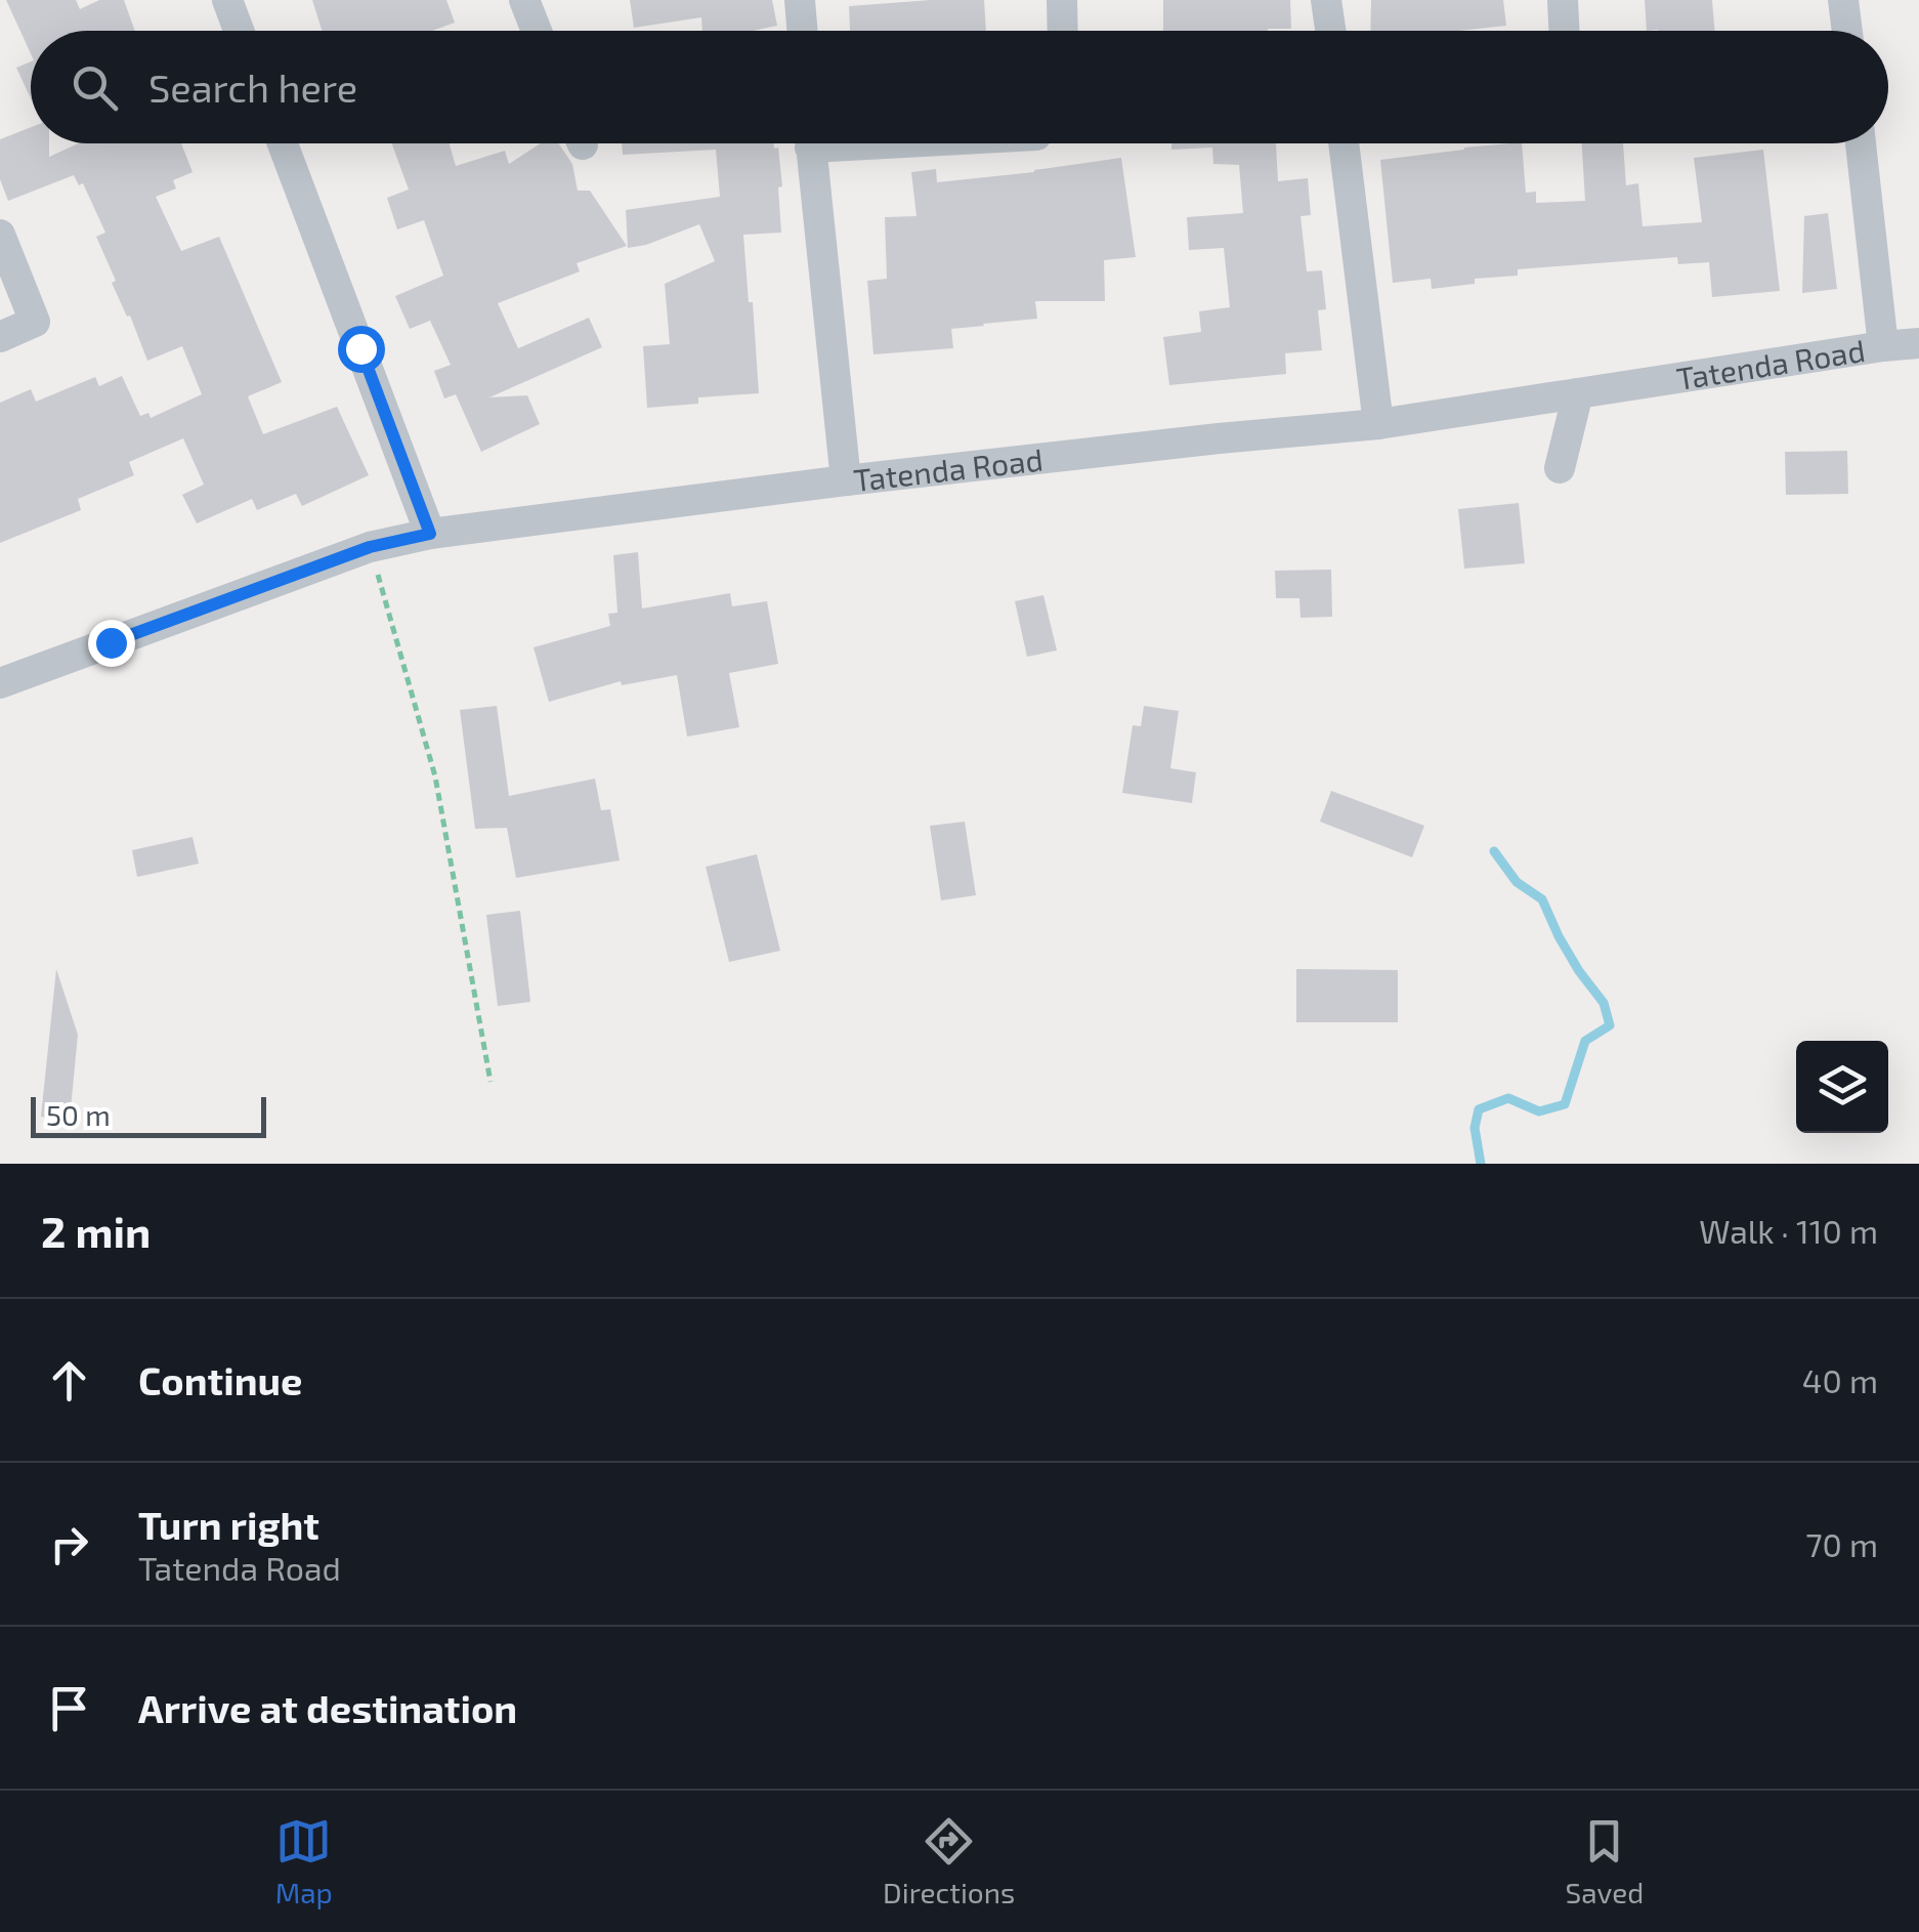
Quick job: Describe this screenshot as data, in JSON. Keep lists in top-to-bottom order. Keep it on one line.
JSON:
{"streets":{"street":["Tatenda Road"]},"scale_bar":"50 m","page":{"search":"Search here","scale":"50 m","heading":["2 min","Walk · 110 m"],"list":[["Continue","40 m"],["Turn right","Tatenda Road","70 m"],"Arrive at destination"],"nav":["Map","Directions","Saved"]}}
